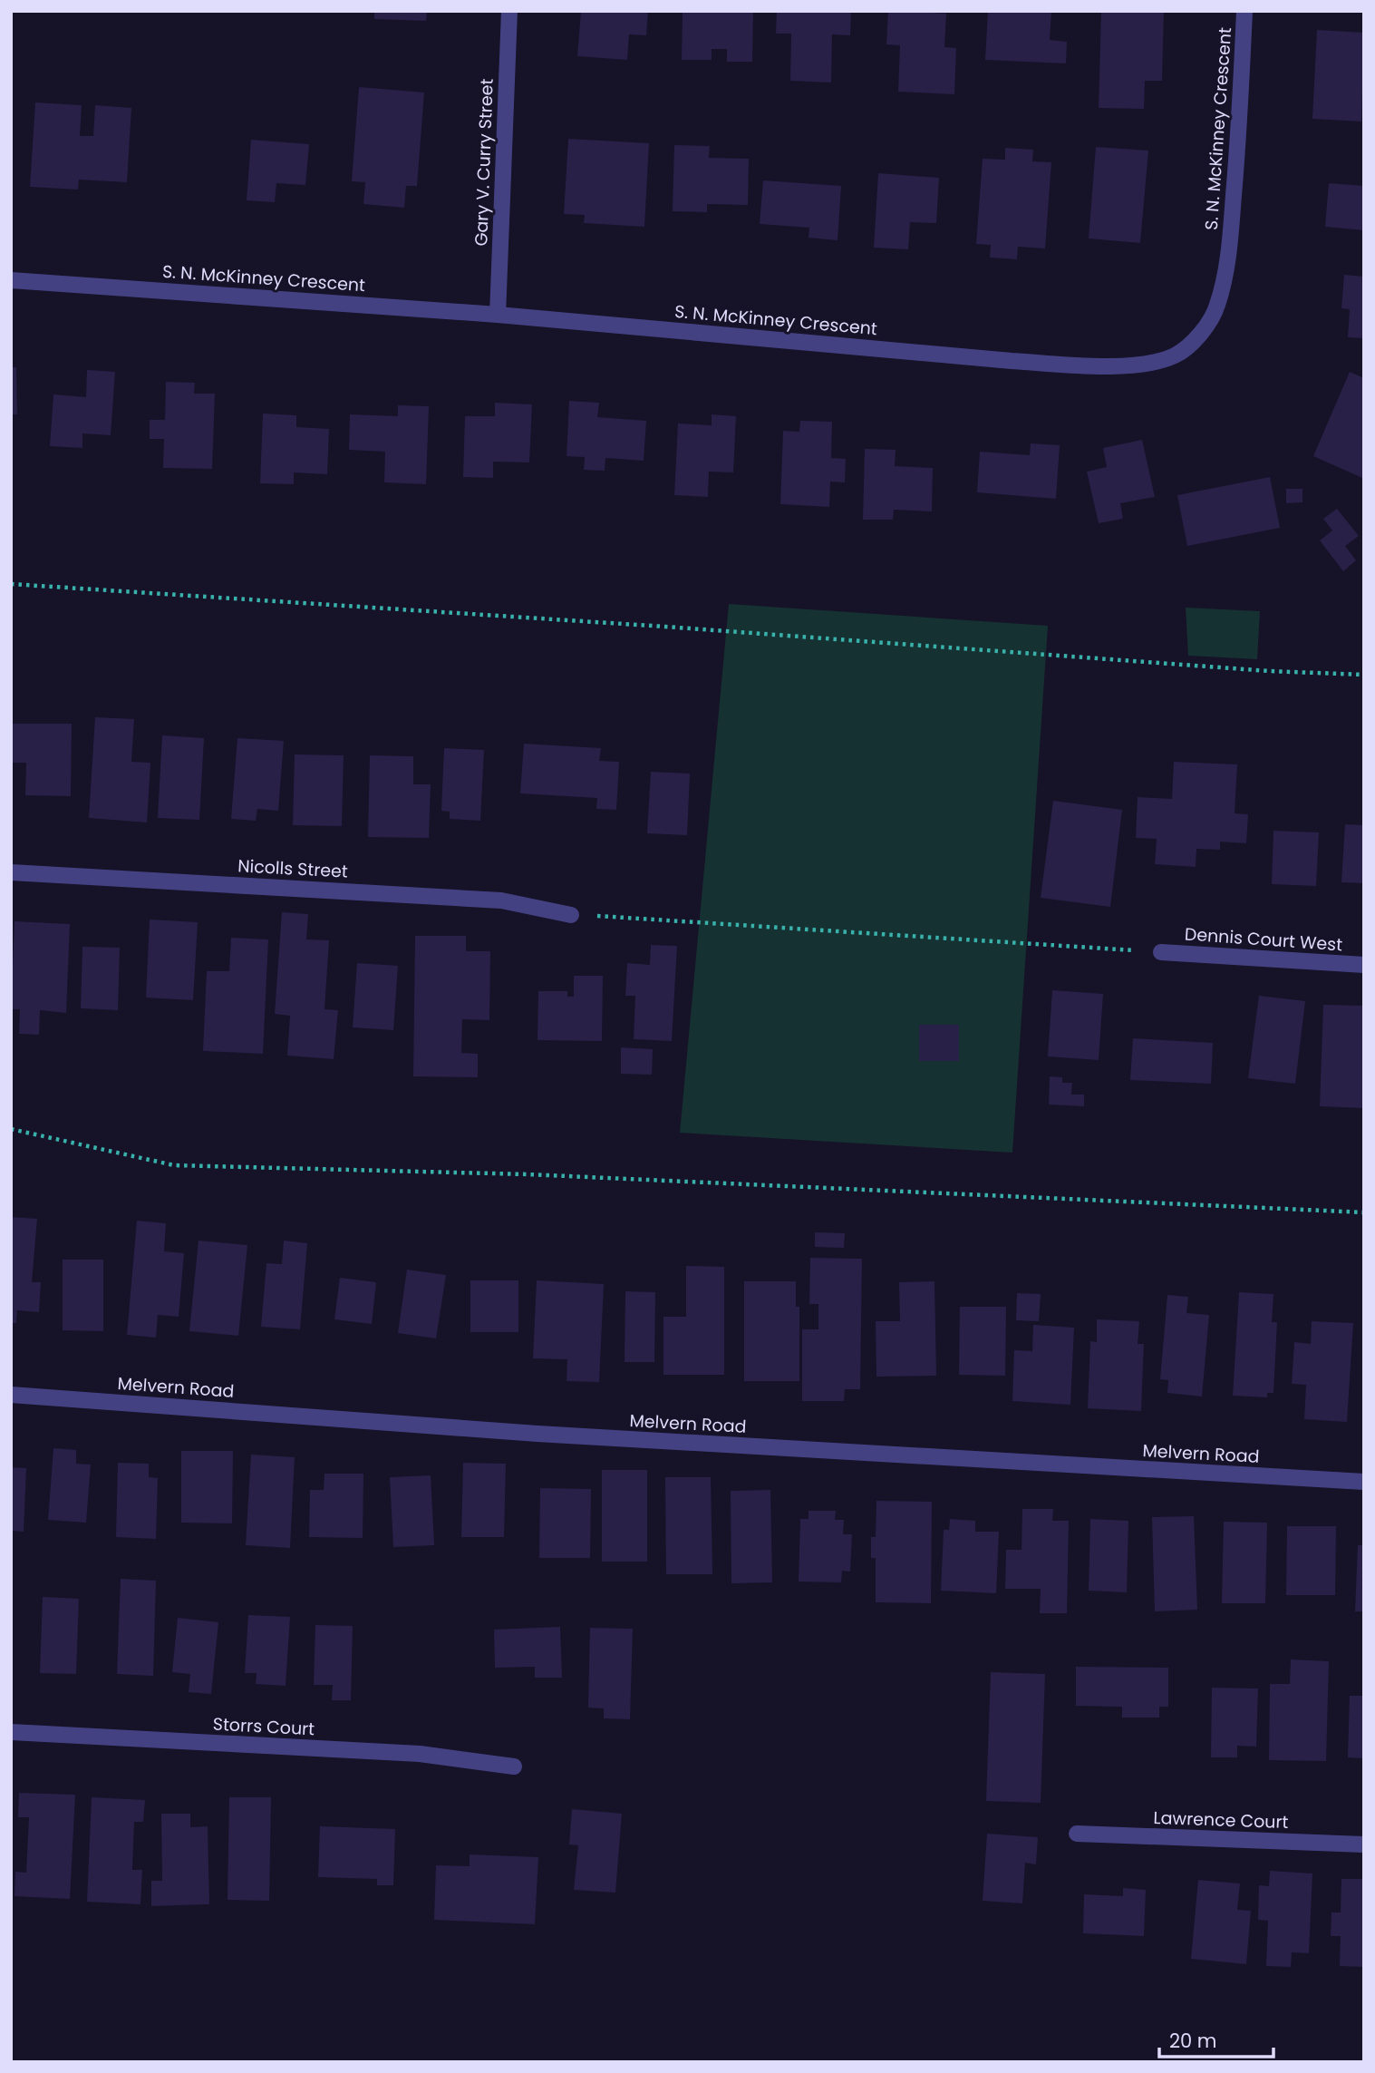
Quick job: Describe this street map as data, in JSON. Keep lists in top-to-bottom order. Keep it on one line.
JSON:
{"streets":{"street":["S. N. McKinney Crescent","Gary V. Curry Street","Nicolls Street","Dennis Court West","Melvern Road","Storrs Court","Lawrence Court"]},"crossings":[["S. N. McKinney Crescent","Gary V. Curry Street"]],"scale_bar":"20 m"}
